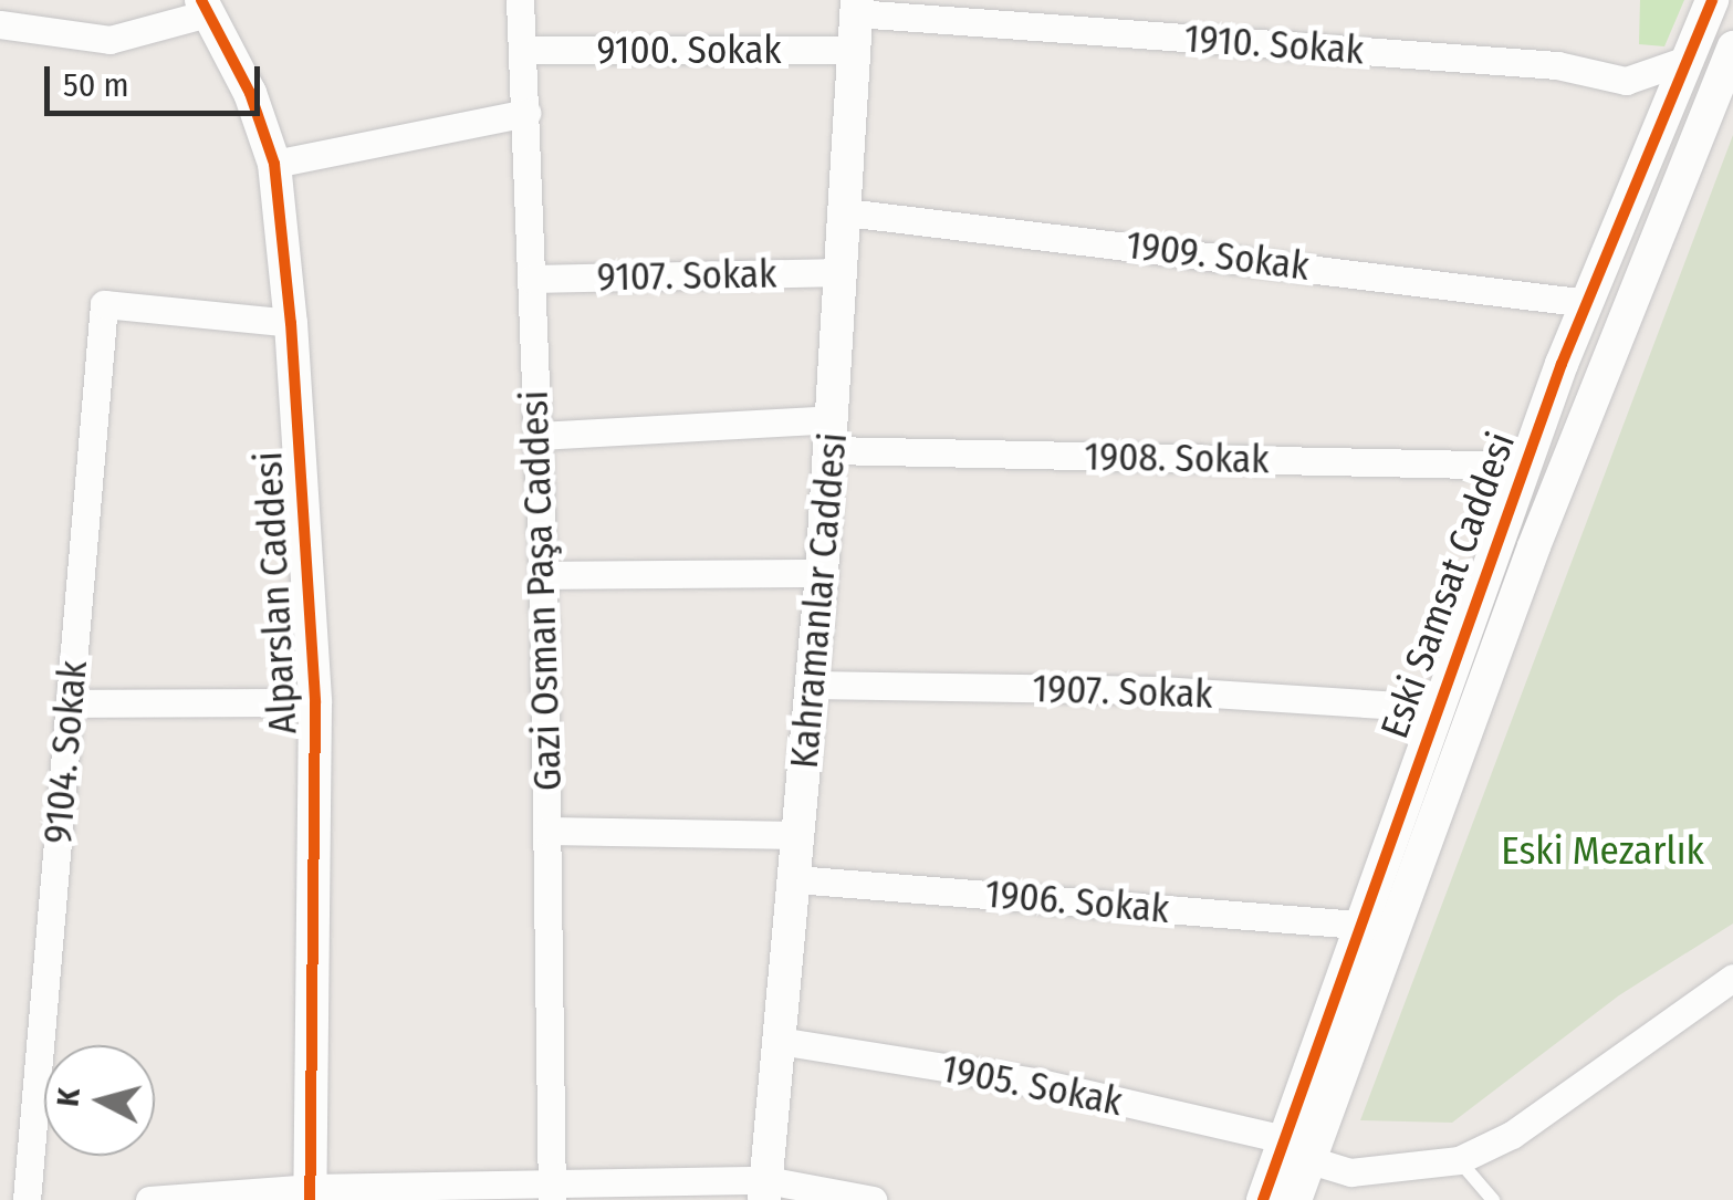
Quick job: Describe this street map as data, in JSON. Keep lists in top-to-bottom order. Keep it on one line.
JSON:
{"streets":{"street":["1910. Sokak","9100. Sokak","1909. Sokak","9107. Sokak","1908. Sokak","Eski Samsat Caddesi","Gazi Osman Paşa Caddesi","Alparslan Caddesi","Kahramanlar Caddesi","1907. Sokak","9104. Sokak","1906. Sokak","1905. Sokak"]},"crossings":[["1910. Sokak","Eski Samsat Caddesi"],["1910. Sokak","Kahramanlar Caddesi"],["9100. Sokak","Gazi Osman Paşa Caddesi"],["9100. Sokak","Kahramanlar Caddesi"],["1909. Sokak","Eski Samsat Caddesi"],["1909. Sokak","Kahramanlar Caddesi"],["9107. Sokak","Gazi Osman Paşa Caddesi"],["9107. Sokak","Kahramanlar Caddesi"],["1908. Sokak","Eski Samsat Caddesi"],["1908. Sokak","Gazi Osman Paşa Caddesi"],["1908. Sokak","Kahramanlar Caddesi"],["Eski Samsat Caddesi","1907. Sokak"],["Eski Samsat Caddesi","1906. Sokak"],["Eski Samsat Caddesi","1905. Sokak"],["Alparslan Caddesi","9104. Sokak"],["Kahramanlar Caddesi","1907. Sokak"],["Kahramanlar Caddesi","1906. Sokak"],["Kahramanlar Caddesi","1905. Sokak"]],"parks":["Eski Mezarlık"],"scale_bar":"50 m","north":"left"}
